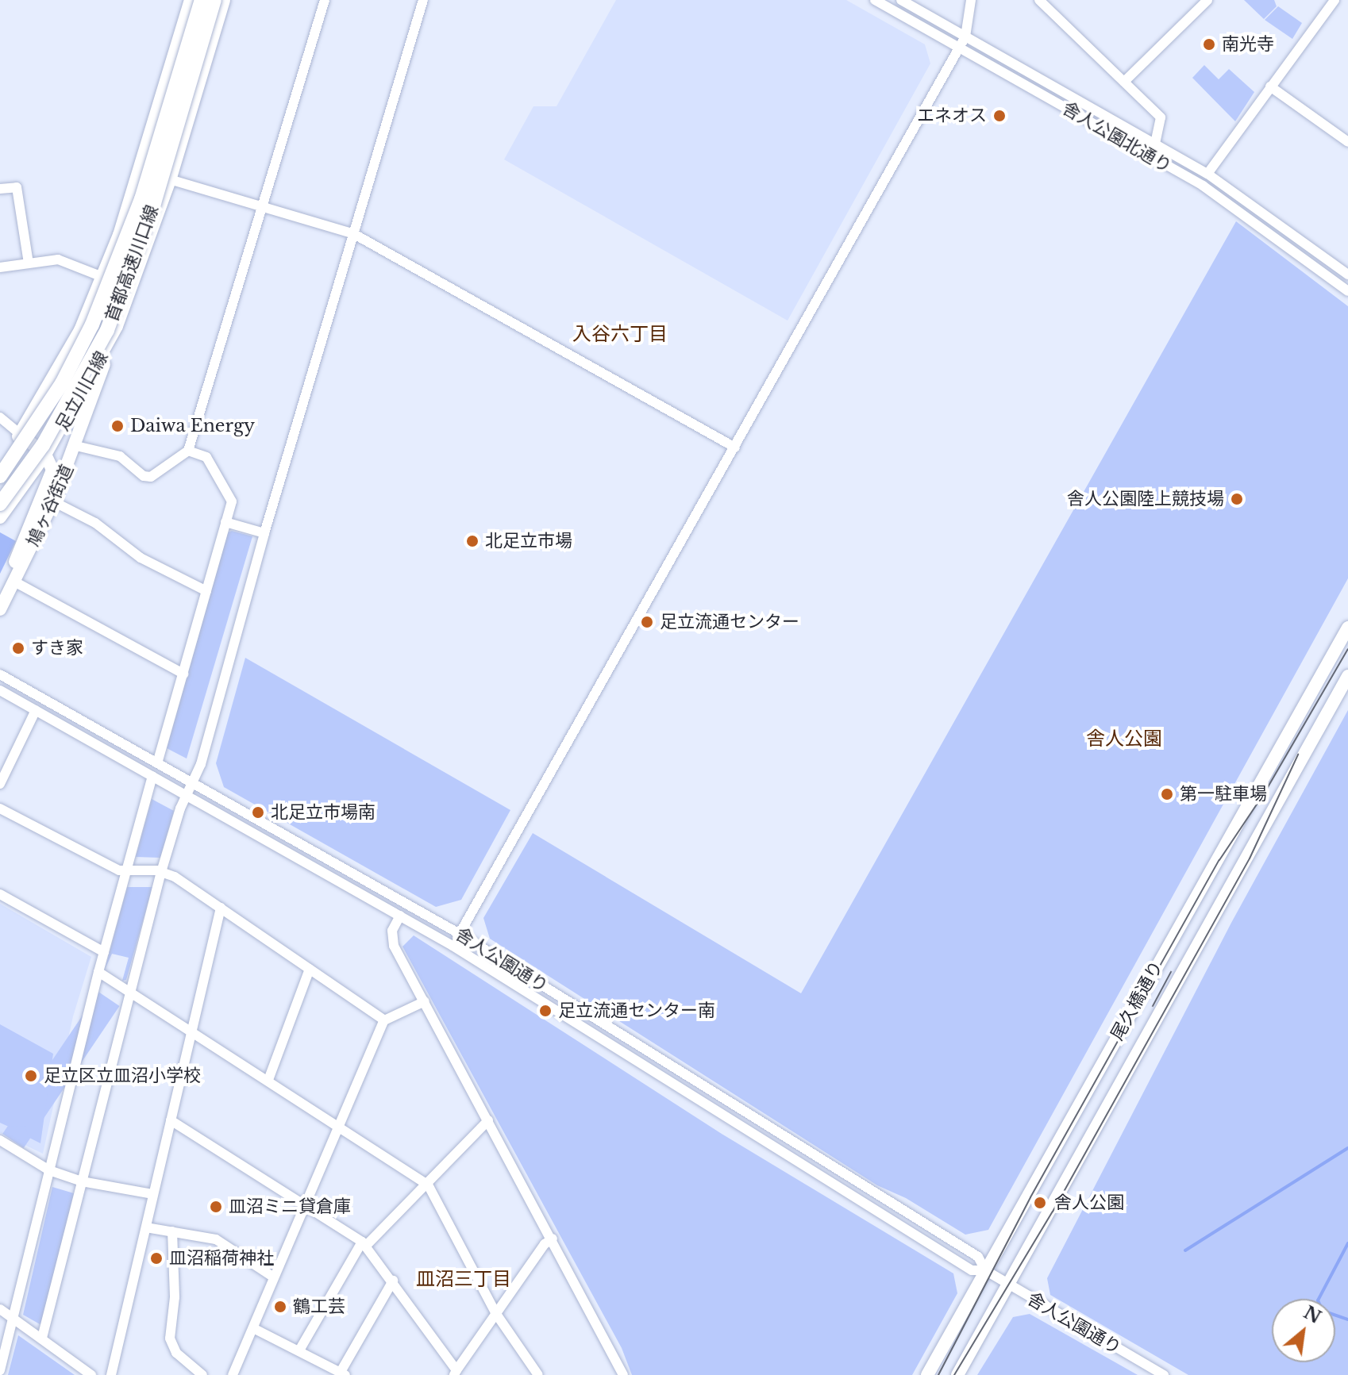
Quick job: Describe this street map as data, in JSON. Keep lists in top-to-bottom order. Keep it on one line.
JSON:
{"streets":{"highway":["首都高速川口線"],"main road":["足立川口線","鳩ヶ谷街道","尾久橋通り"],"street":["舎人公園北通り","舎人公園通り"]},"crossings":[["足立川口線","鳩ヶ谷街道"],["舎人公園通り","尾久橋通り"]],"districts":["入谷六丁目","舎人公園","皿沼三丁目"],"places":["南光寺","エネオス","Daiwa Energy","舎人公園陸上競技場","北足立市場","足立流通センター","すき家","第一駐車場","北足立市場南","足立流通センター南","足立区立皿沼小学校","舎人公園","皿沼ミニ貸倉庫","皿沼稲荷神社","鶴工芸"],"north":"top right"}
